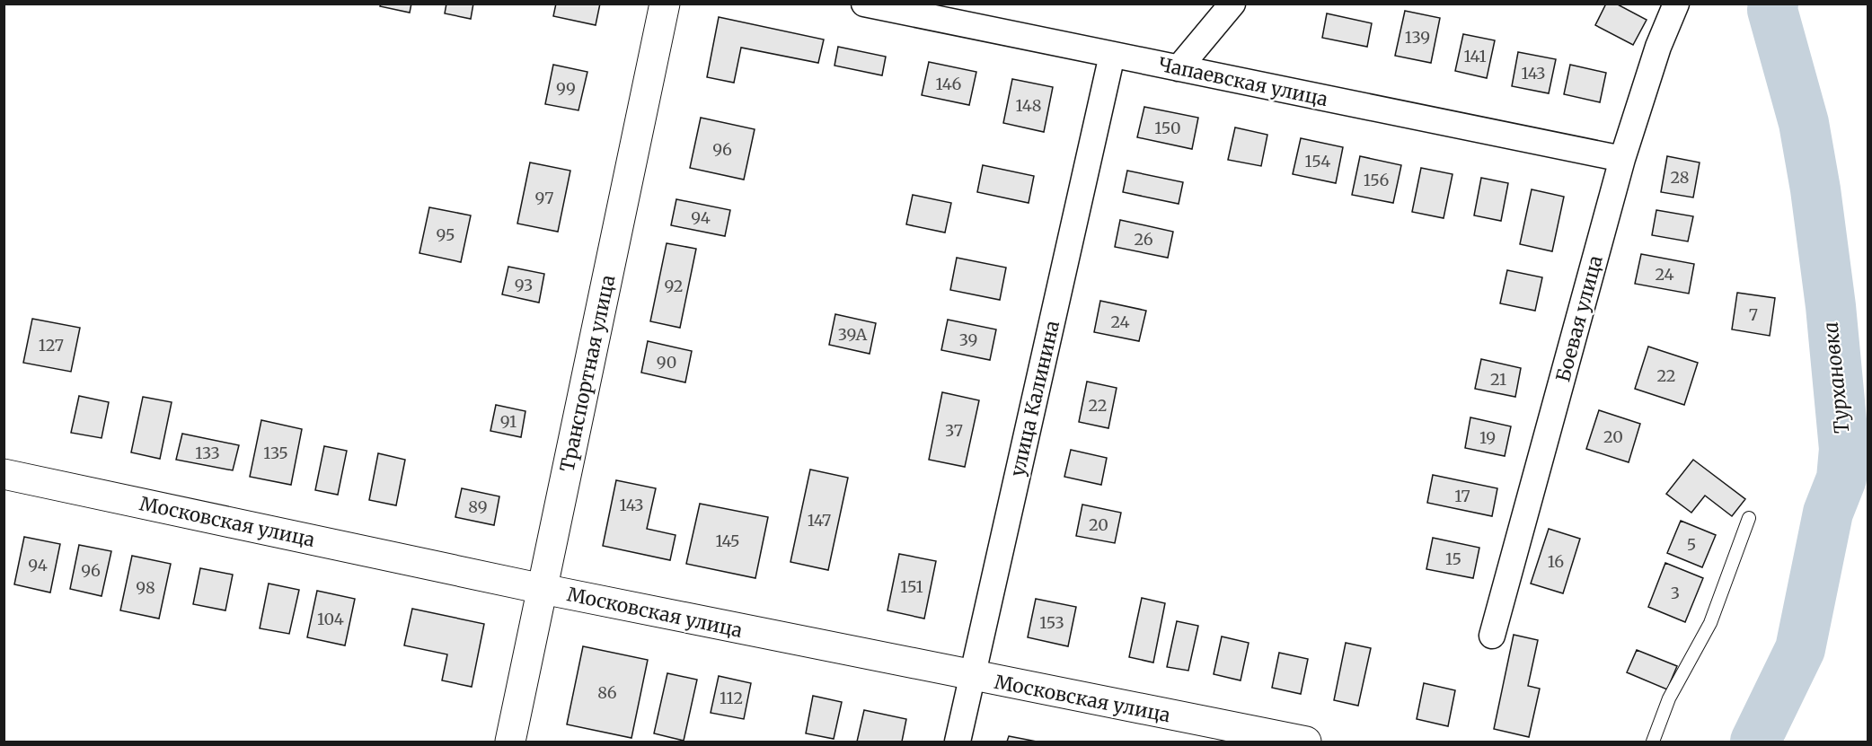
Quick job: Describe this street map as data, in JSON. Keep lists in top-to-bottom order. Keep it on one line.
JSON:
{"streets":{"main road":["Транспортная улица","Московская улица"],"street":["Чапаевская улица","Боевая улица","улица Калинина"]},"crossings":[["Чапаевская улица","Боевая улица"],["Чапаевская улица","улица Калинина"],["Транспортная улица","Московская улица"],["улица Калинина","Московская улица"]],"water":["Турхановка"],"house_numbers":["139","141","143","146","99","148","150","96","154","28","156","97","94","95","26","24","93","92","7","24","39А","39","127","90","22","21","22","91","37","20","19","133","135","17","143","89","147","20","145","5","15","16","94","96","151","98","3","104","153","86","112"]}
